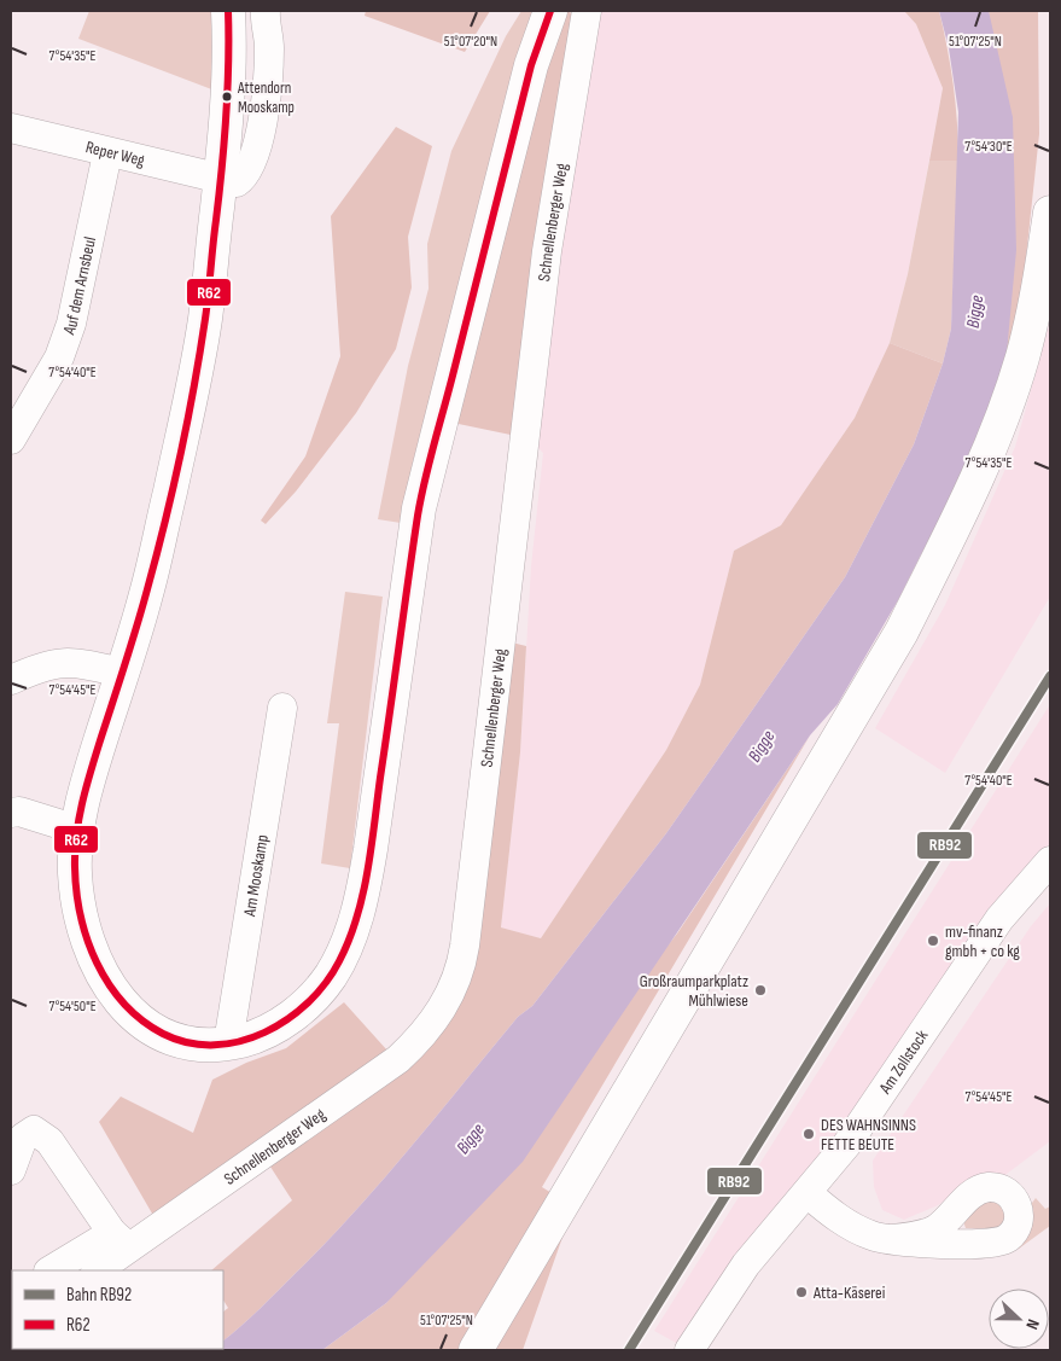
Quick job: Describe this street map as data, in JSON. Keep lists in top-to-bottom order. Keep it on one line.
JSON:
{"streets":{"street":["Reper Weg","Schnellenberger Weg","Auf dem Arnsbeul","Am Mooskamp","Am Zollstock"]},"crossings":[["Reper Weg","Auf dem Arnsbeul"]],"water":["Bigge"],"places":["Attendorn Mooskamp","mv-finanz gmbh + co kg","Großraumparkplatz Mühlwiese","DES WAHNSINNS FETTE BEUTE","Atta-Käserei"],"lines":["transit line R62","rail line RB92"],"legend":["Bahn RB92","R62"],"north":"right","coordinates":["51°07'20\"N","51°07'25\"N","7°54'35\"E","7°54'30\"E","7°54'40\"E","7°54'45\"E","7°54'50\"E"]}
